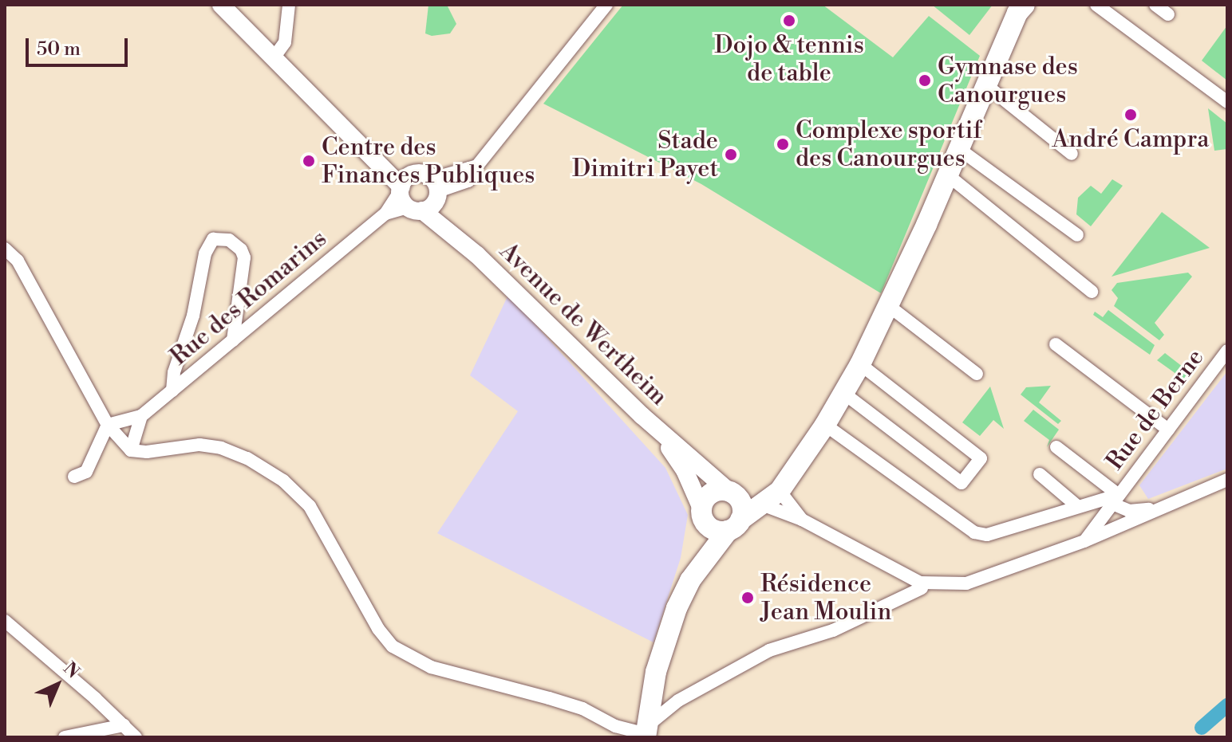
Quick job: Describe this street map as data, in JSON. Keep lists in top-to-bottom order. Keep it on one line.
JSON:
{"streets":{"street":["Rue des Romarins","Avenue de Wertheim","Rue de Berne"]},"crossings":[["Rue des Romarins","Avenue de Wertheim"]],"places":["Dojo & tennis de table","Gymnase des Canourgues","André Campra","Complexe sportif des Canourgues","Stade Dimitri Payet","Centre des Finances Publiques","Résidence Jean Moulin"],"scale_bar":"50 m","north":"top right"}
